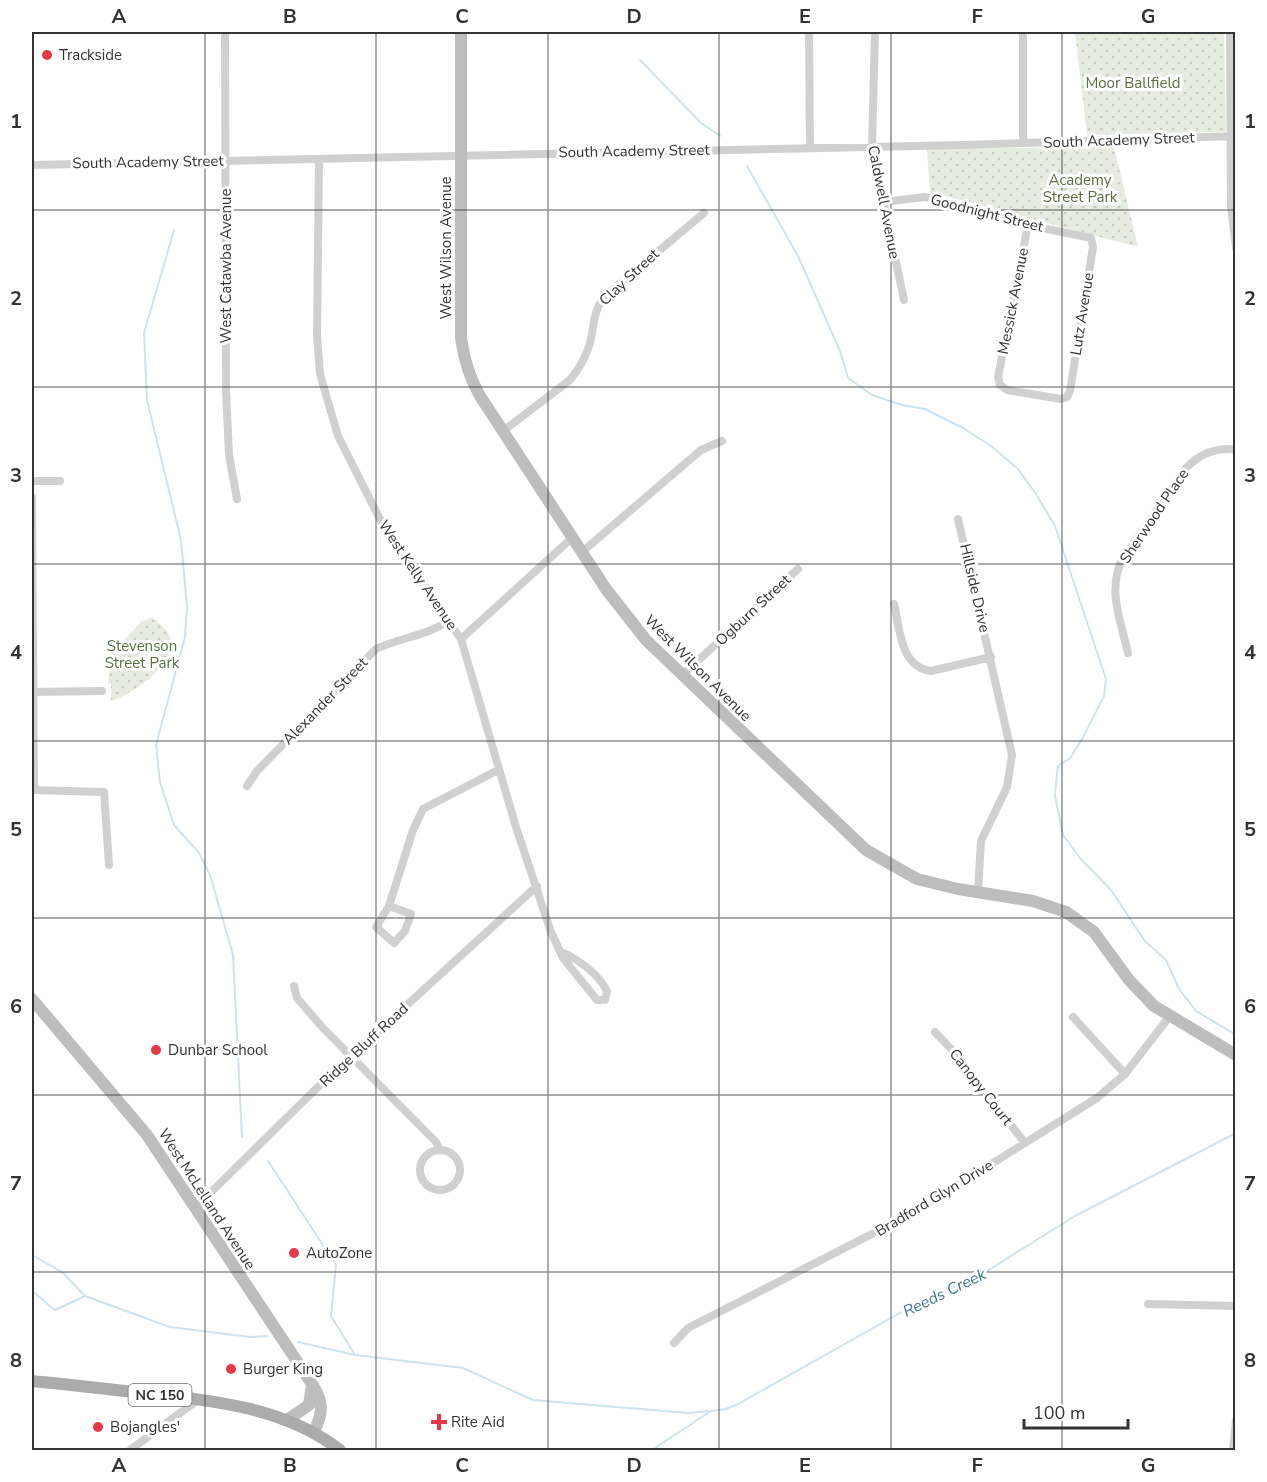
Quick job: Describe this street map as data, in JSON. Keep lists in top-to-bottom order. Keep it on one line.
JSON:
{"streets":{"main road":["NC 150"],"street":["South Academy Street","Caldwell Avenue","Goodnight Street","West Wilson Avenue","West Catawba Avenue","Clay Street","Messick Avenue","Lutz Avenue","Sherwood Place","West Kelly Avenue","Hillside Drive","Ogburn Street","Alexander Street","Ridge Bluff Road","Canopy Court","Bradford Glyn Drive","West McLelland Avenue"]},"crossings":[["South Academy Street","Caldwell Avenue"],["South Academy Street","West Wilson Avenue"],["South Academy Street","West Catawba Avenue"],["South Academy Street","West Kelly Avenue"],["Caldwell Avenue","Goodnight Street"],["Goodnight Street","Messick Avenue"],["Goodnight Street","Lutz Avenue"],["West Wilson Avenue","Clay Street"],["West Wilson Avenue","Hillside Drive"],["West Wilson Avenue","Ogburn Street"],["West Wilson Avenue","Bradford Glyn Drive"],["Messick Avenue","Lutz Avenue"],["West Kelly Avenue","Alexander Street"],["West Kelly Avenue","Ridge Bluff Road"],["Ridge Bluff Road","West McLelland Avenue"],["Canopy Court","Bradford Glyn Drive"],["West McLelland Avenue","NC 150"]],"water":["Reeds Creek"],"parks":["Moor Ballfield","Academy Street Park","Stevenson Street Park"],"places":{"other":["Trackside","Dunbar School","AutoZone","Burger King","Bojangles'"],"health":["Rite Aid"]},"scale_bar":"100 m","grid":{"columns":["A","B","C","D","E","F","G"],"rows":["1","2","3","4","5","6","7","8"]}}
